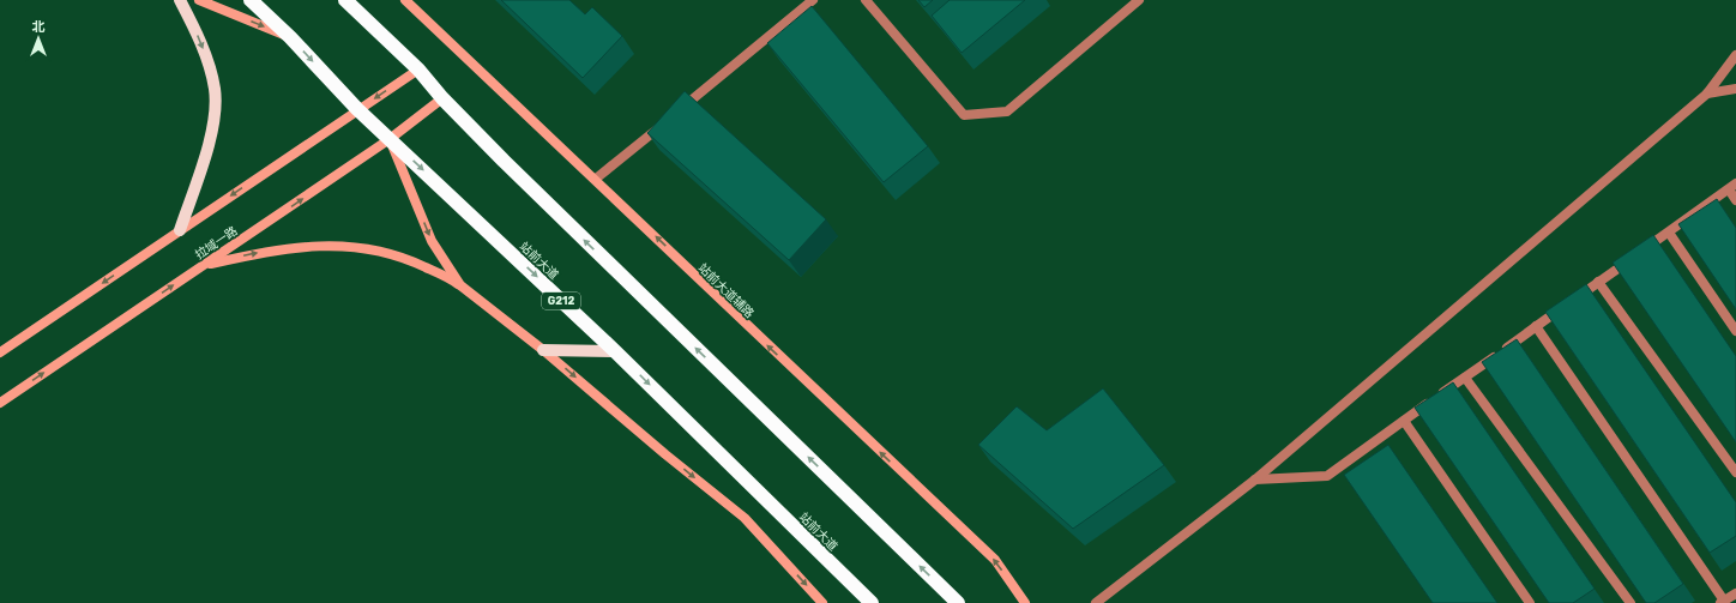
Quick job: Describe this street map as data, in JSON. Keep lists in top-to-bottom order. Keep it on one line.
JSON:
{"streets":{"highway":["站前大道","G212"],"street":["拉域一路","站前大道辅路"]},"crossings":[["拉域一路","站前大道"]],"one_way":["站前大道辅路"],"north":"top"}
